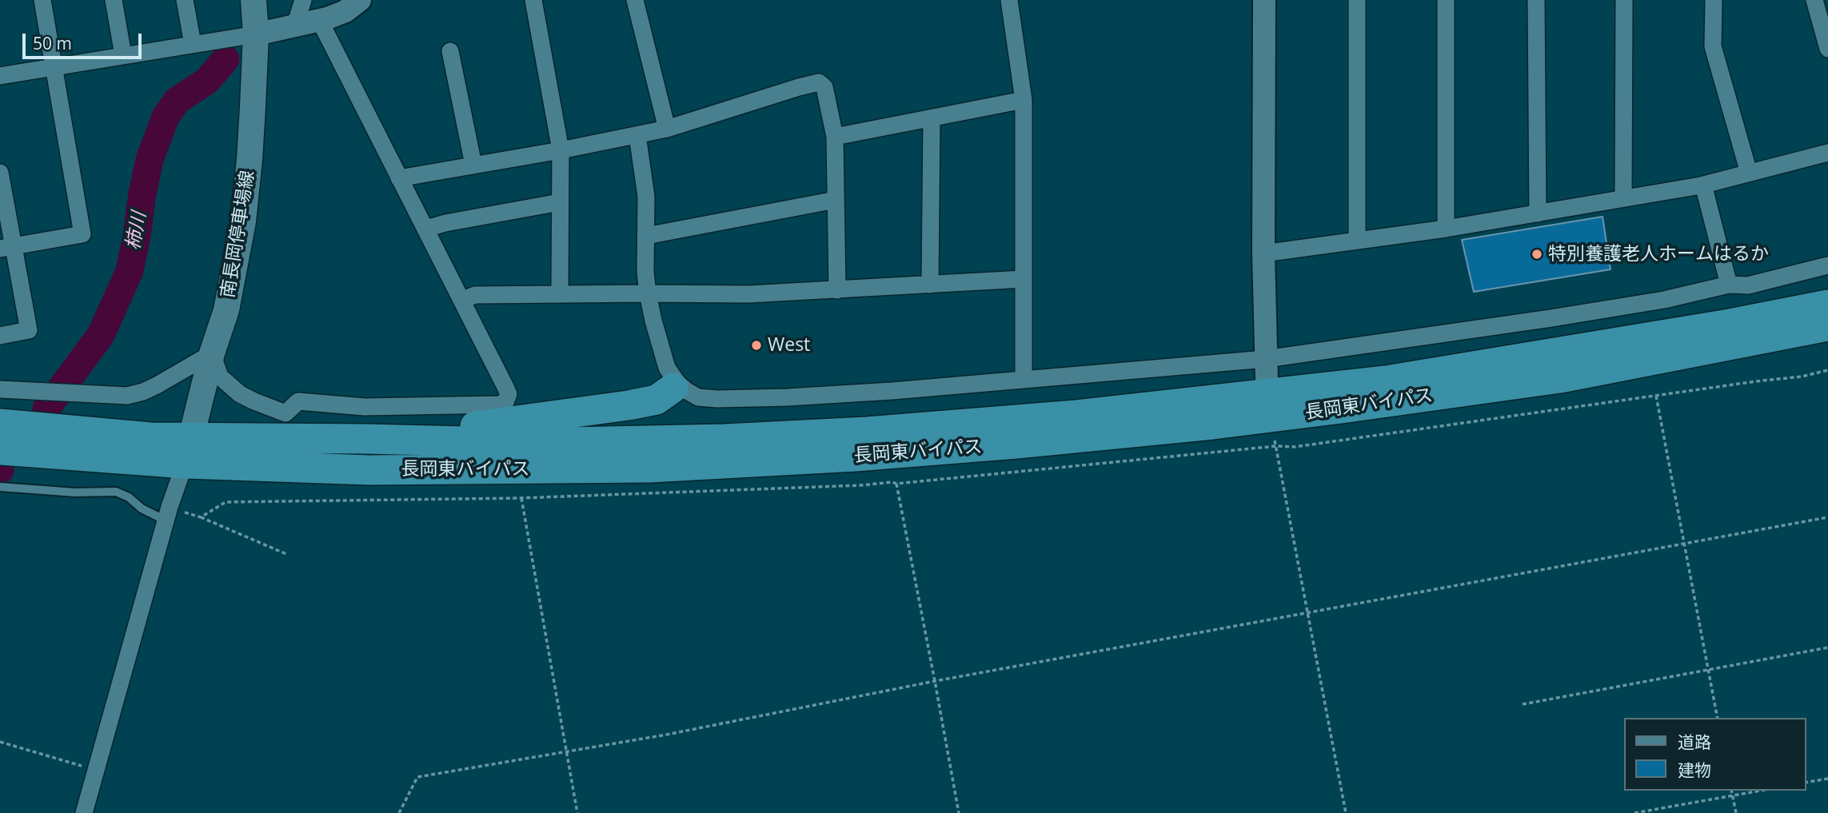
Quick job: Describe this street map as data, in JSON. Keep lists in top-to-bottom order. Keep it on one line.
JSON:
{"streets":{"highway":["長岡東バイパス"],"main road":["南長岡停車場線"]},"crossings":[["南長岡停車場線","長岡東バイパス"]],"water":["柿川"],"places":["特別養護老人ホームはるか","West"],"legend":["道路","建物"],"scale_bar":"50 m"}
